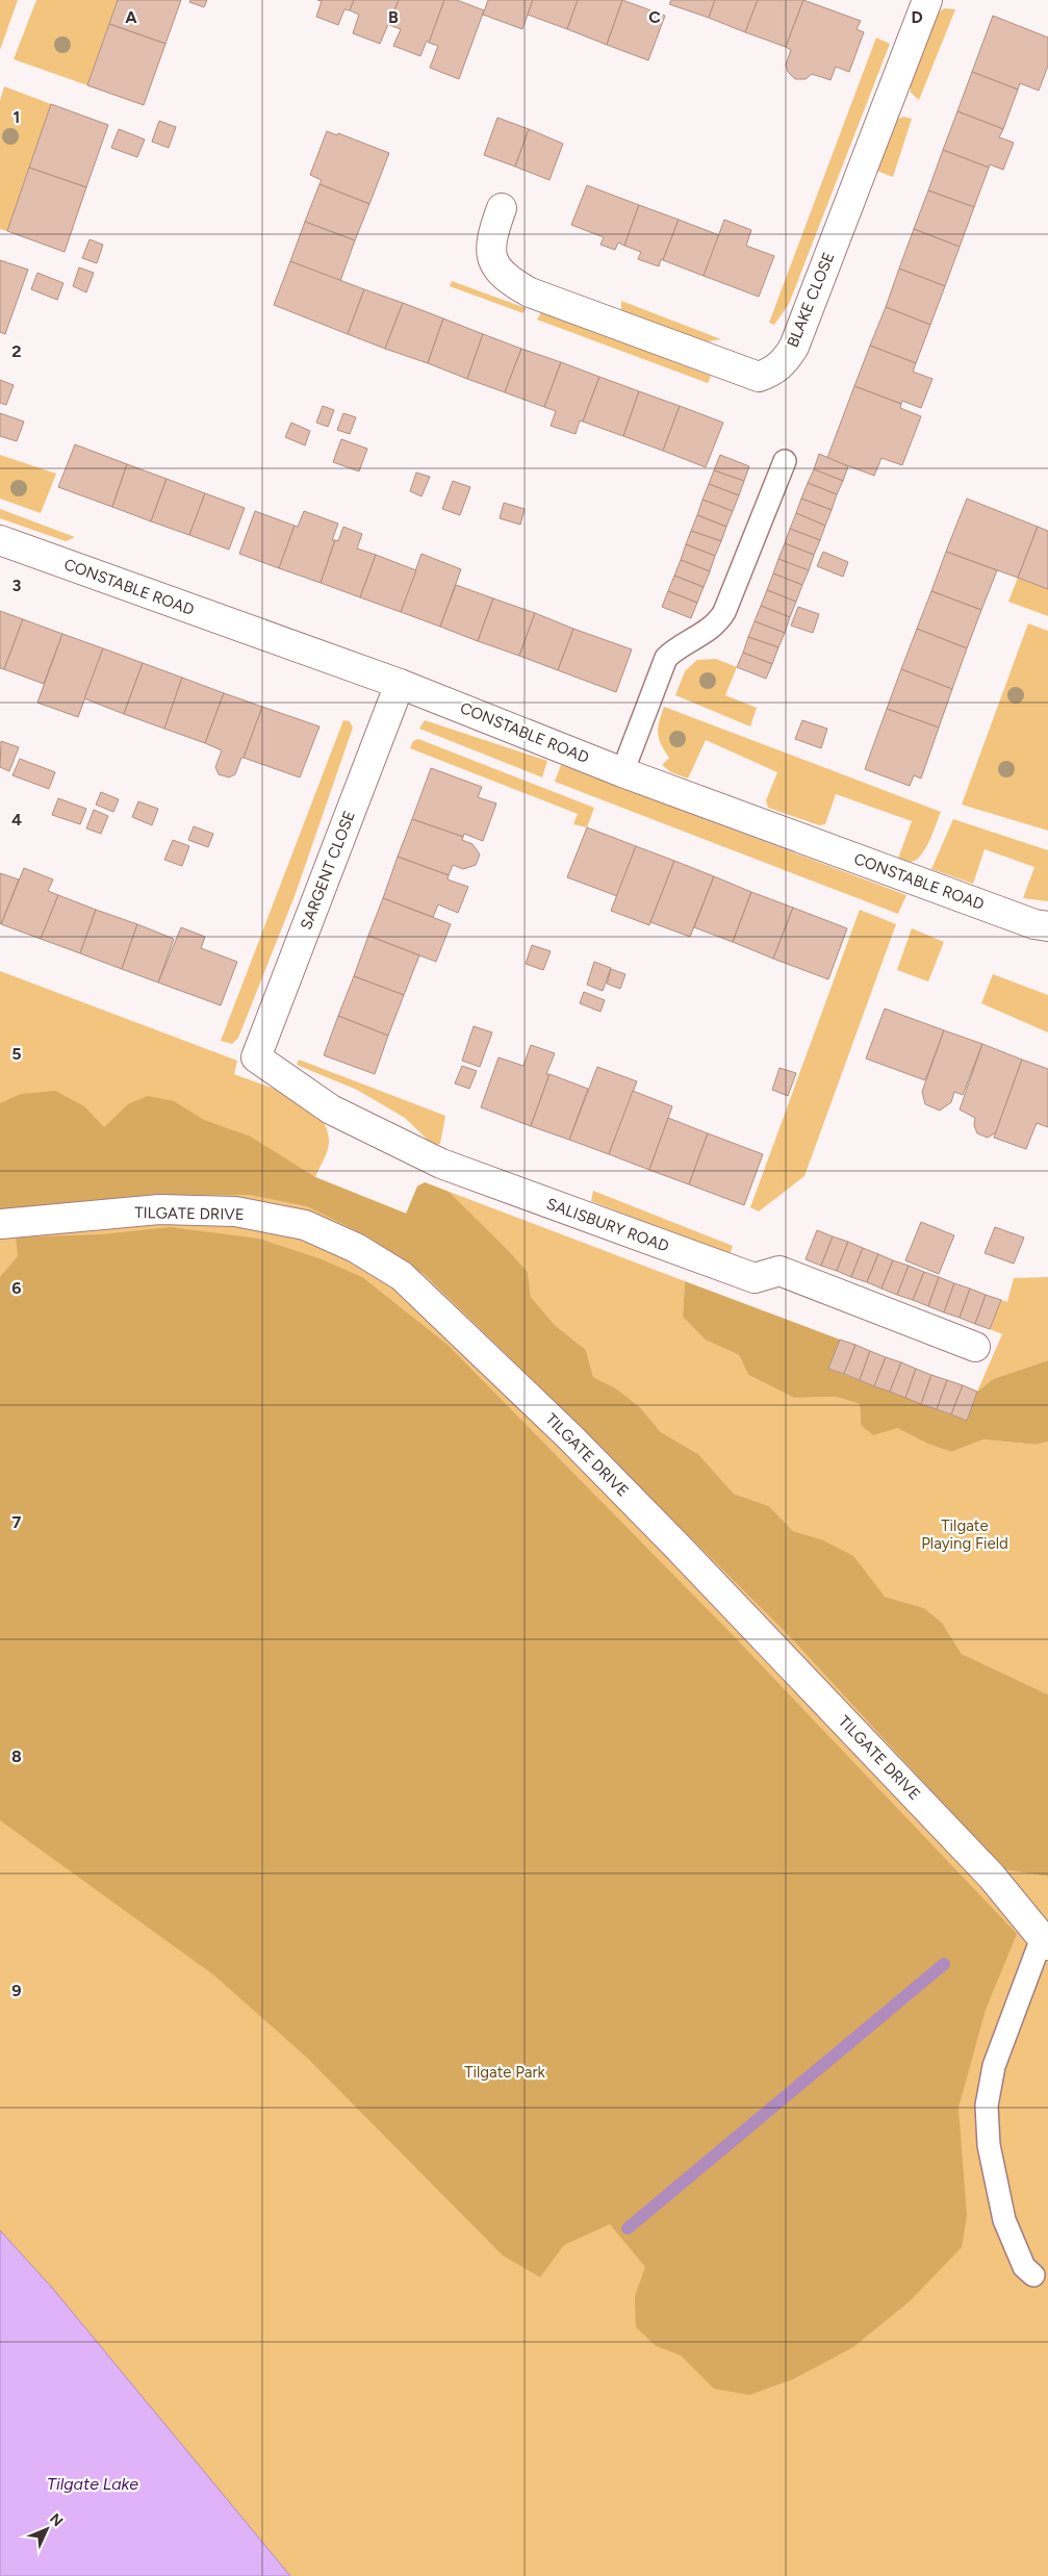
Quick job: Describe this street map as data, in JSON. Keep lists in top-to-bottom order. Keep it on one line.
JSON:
{"streets":{"street":["BLAKE CLOSE","CONSTABLE ROAD","SARGENT CLOSE","TILGATE DRIVE","SALISBURY ROAD"]},"crossings":[["CONSTABLE ROAD","SARGENT CLOSE"],["SARGENT CLOSE","SALISBURY ROAD"]],"water":["Tilgate Lake"],"parks":["Tilgate Playing Field","Tilgate Park"],"north":"top right","grid":{"columns":["A","B","C","D"],"rows":["1","2","3","4","5","6","7","8","9"]}}
